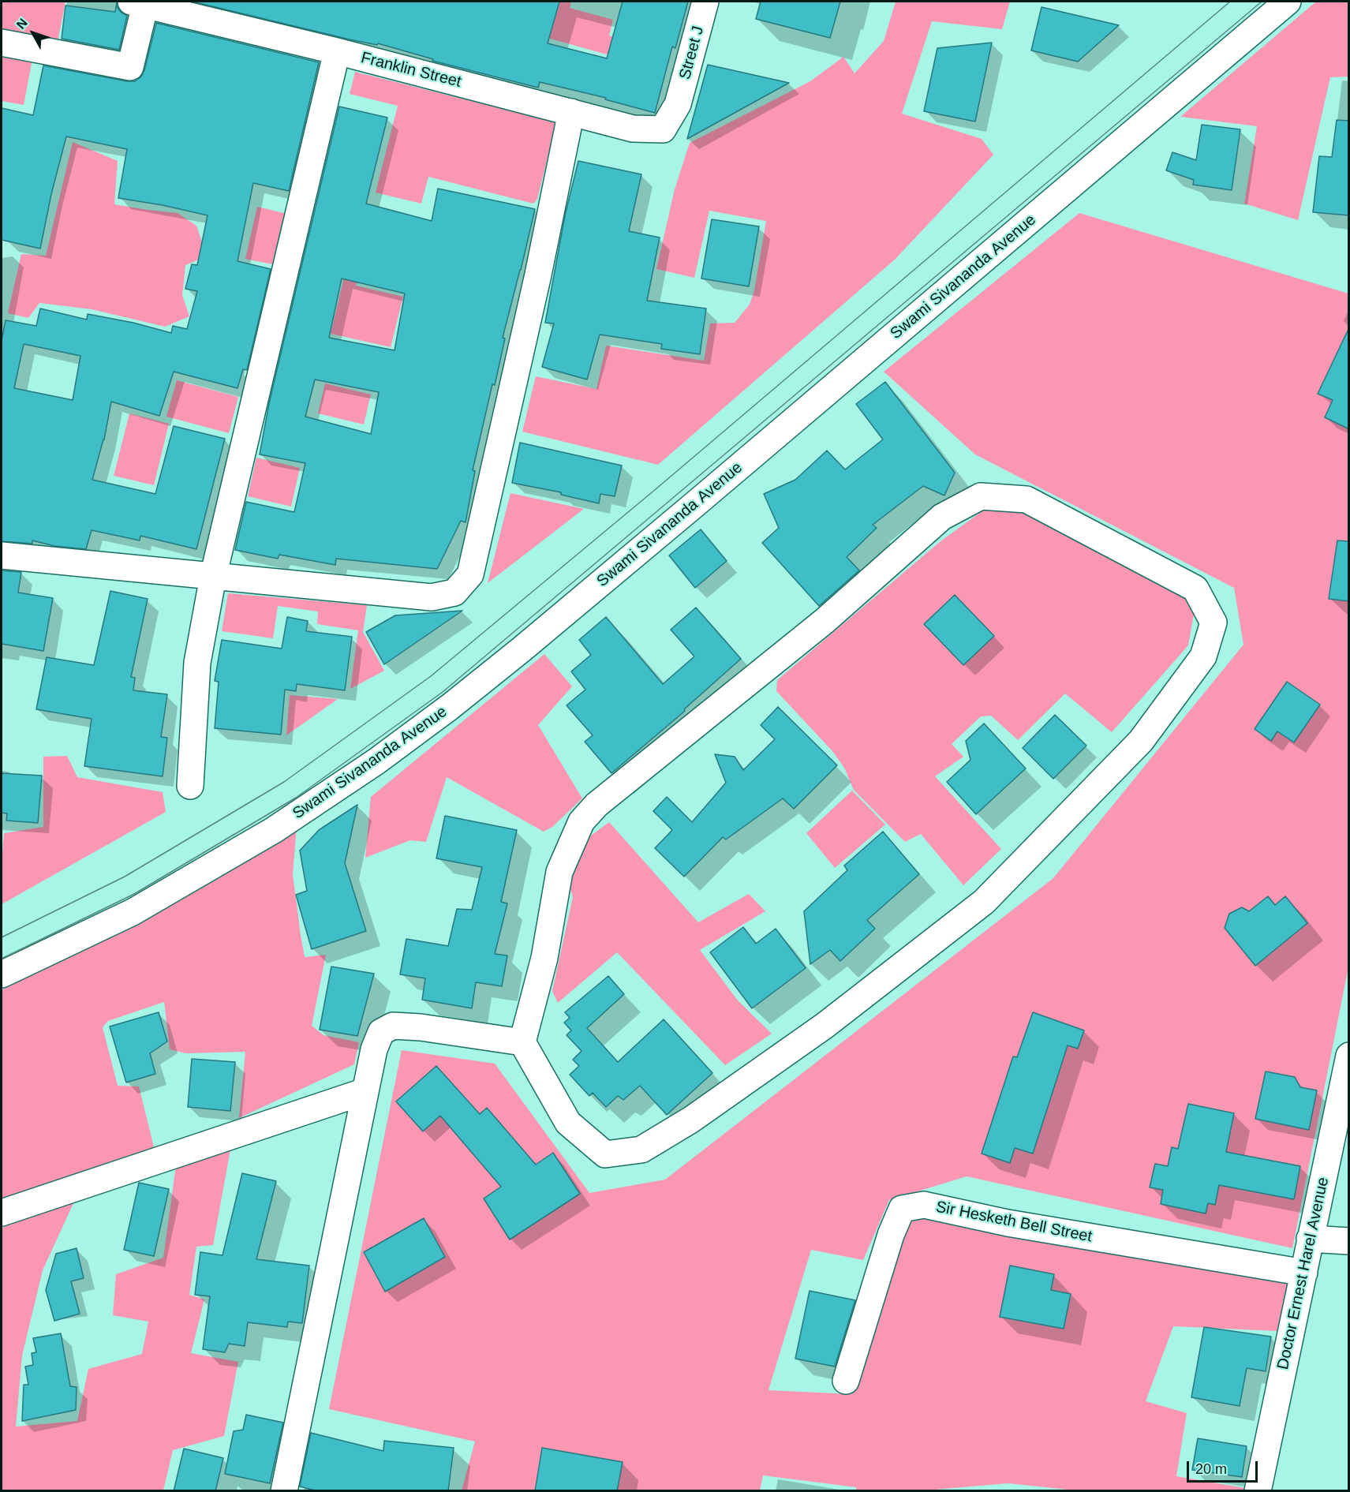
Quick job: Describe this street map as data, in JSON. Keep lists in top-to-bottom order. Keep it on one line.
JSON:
{"streets":{"street":["Street J","Franklin Street","Swami Sivananda Avenue","Sir Hesketh Bell Street","Doctor Ernest Harel Avenue"]},"crossings":[["Street J","Franklin Street"],["Sir Hesketh Bell Street","Doctor Ernest Harel Avenue"]],"scale_bar":"20 m","north":"top left"}
